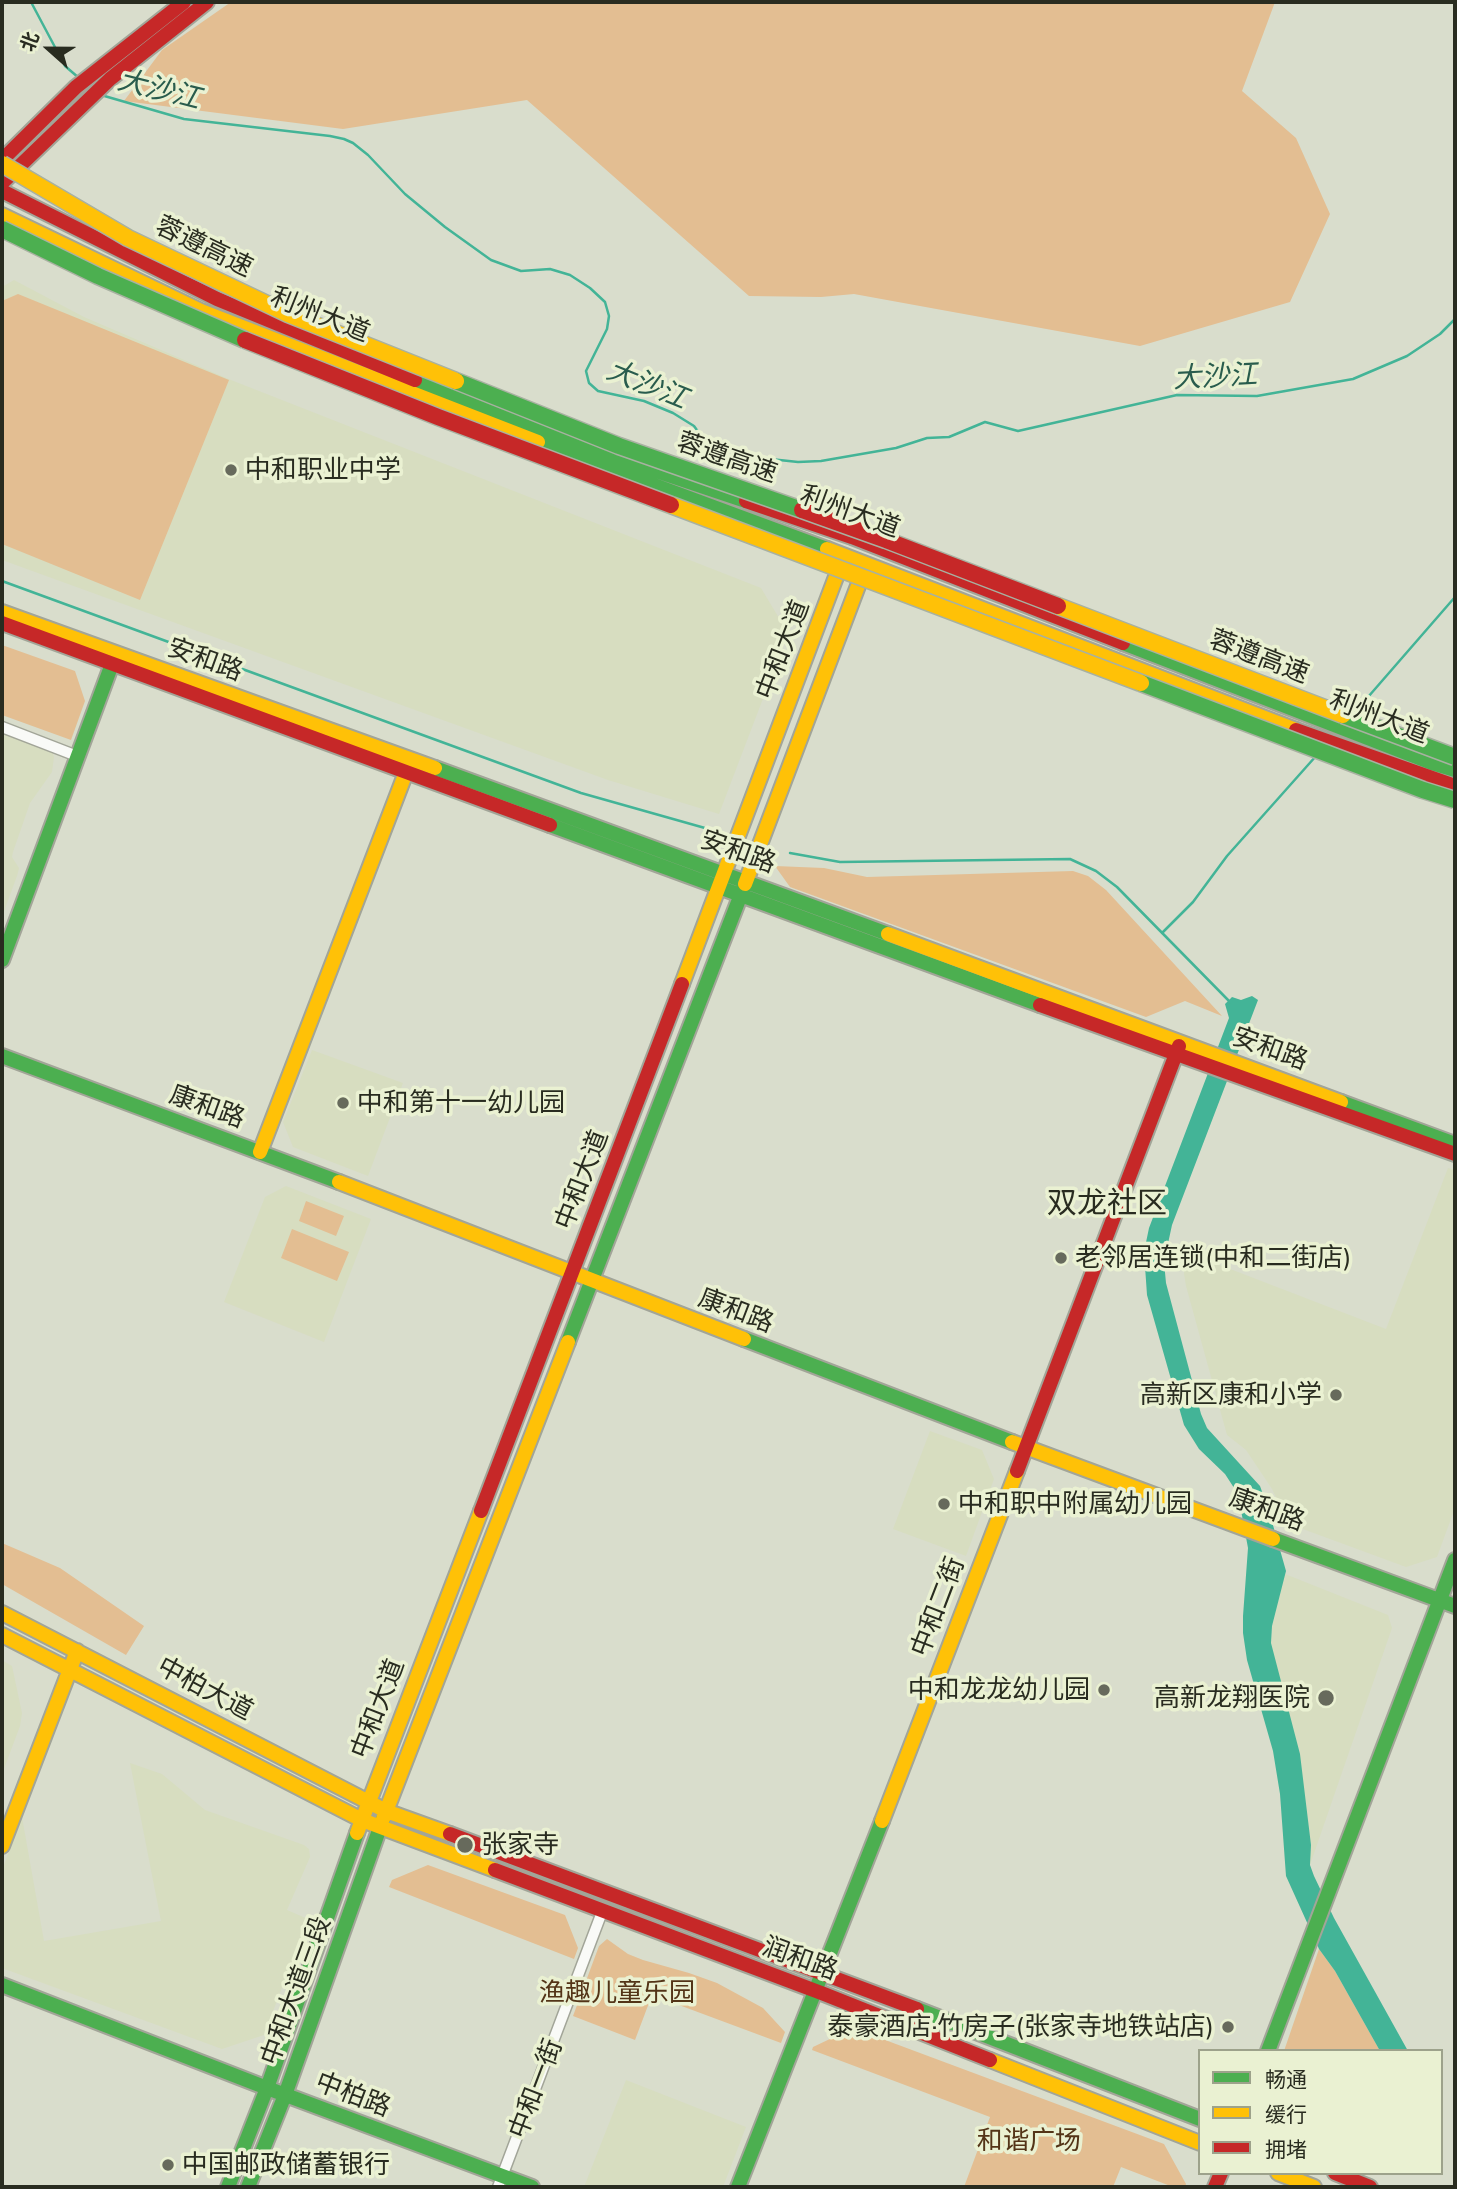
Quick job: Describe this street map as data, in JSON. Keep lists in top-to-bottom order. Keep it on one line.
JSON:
{"streets":{"main road":["蓉遵高速","利州大道","中和大道","安和路","康和路","中和二街","中柏大道","润和路","中和大道三段","中柏路"],"street":["中和一街"]},"crossings":[["利州大道","中和大道"],["中和大道","安和路"],["中和大道","康和路"],["中和大道","中柏大道"],["中和大道","润和路"],["中和大道","中和大道三段"],["安和路","中和二街"],["康和路","中和二街"],["中和二街","润和路"],["中柏大道","润和路"],["中柏大道","中和大道三段"],["润和路","中和大道三段"],["润和路","中和一街"],["中和大道三段","中柏路"],["中和一街","中柏路"]],"districts":["双龙社区"],"water":["大沙江"],"parks":["渔趣儿童乐园","和谐广场"],"places":["中和职业中学","中和第十一幼儿园","老邻居连锁(中和二街店)","高新区康和小学","中和职中附属幼儿园","中和龙龙幼儿园","高新龙翔医院","张家寺","泰豪酒店·竹房子(张家寺地铁站店)","中国邮政储蓄银行"],"legend":["畅通","缓行","拥堵"],"north":"left"}
